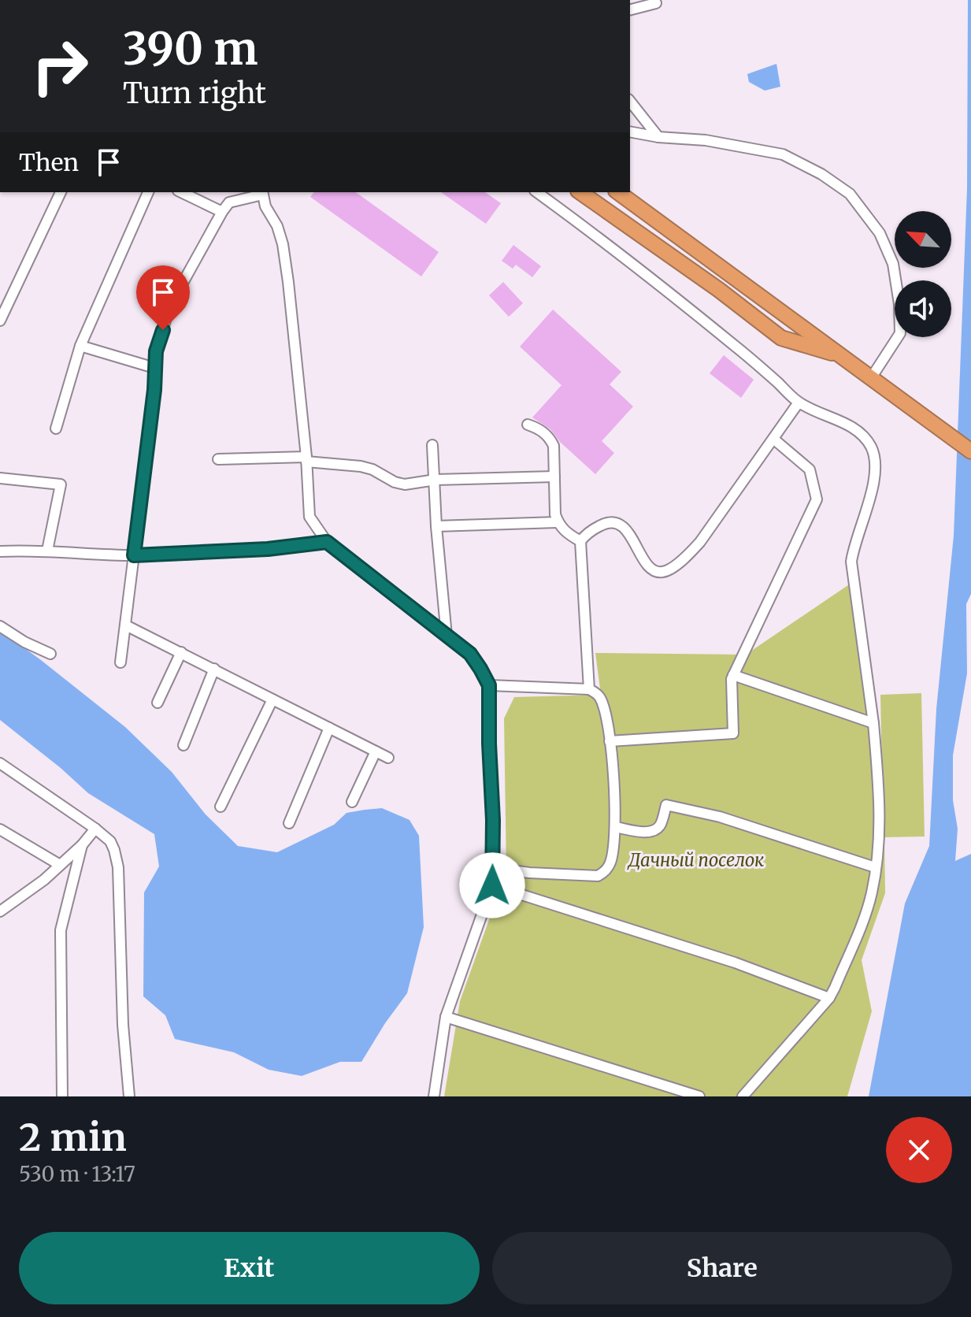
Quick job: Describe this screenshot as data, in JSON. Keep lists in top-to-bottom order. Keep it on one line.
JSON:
{"parks":["Дачный поселок"],"north":"top left","page":{"turn":["390 m","Turn right"],"then":"Then","heading":["2 min","530 m · 13:17"],"buttons":["Exit","Share"]}}
